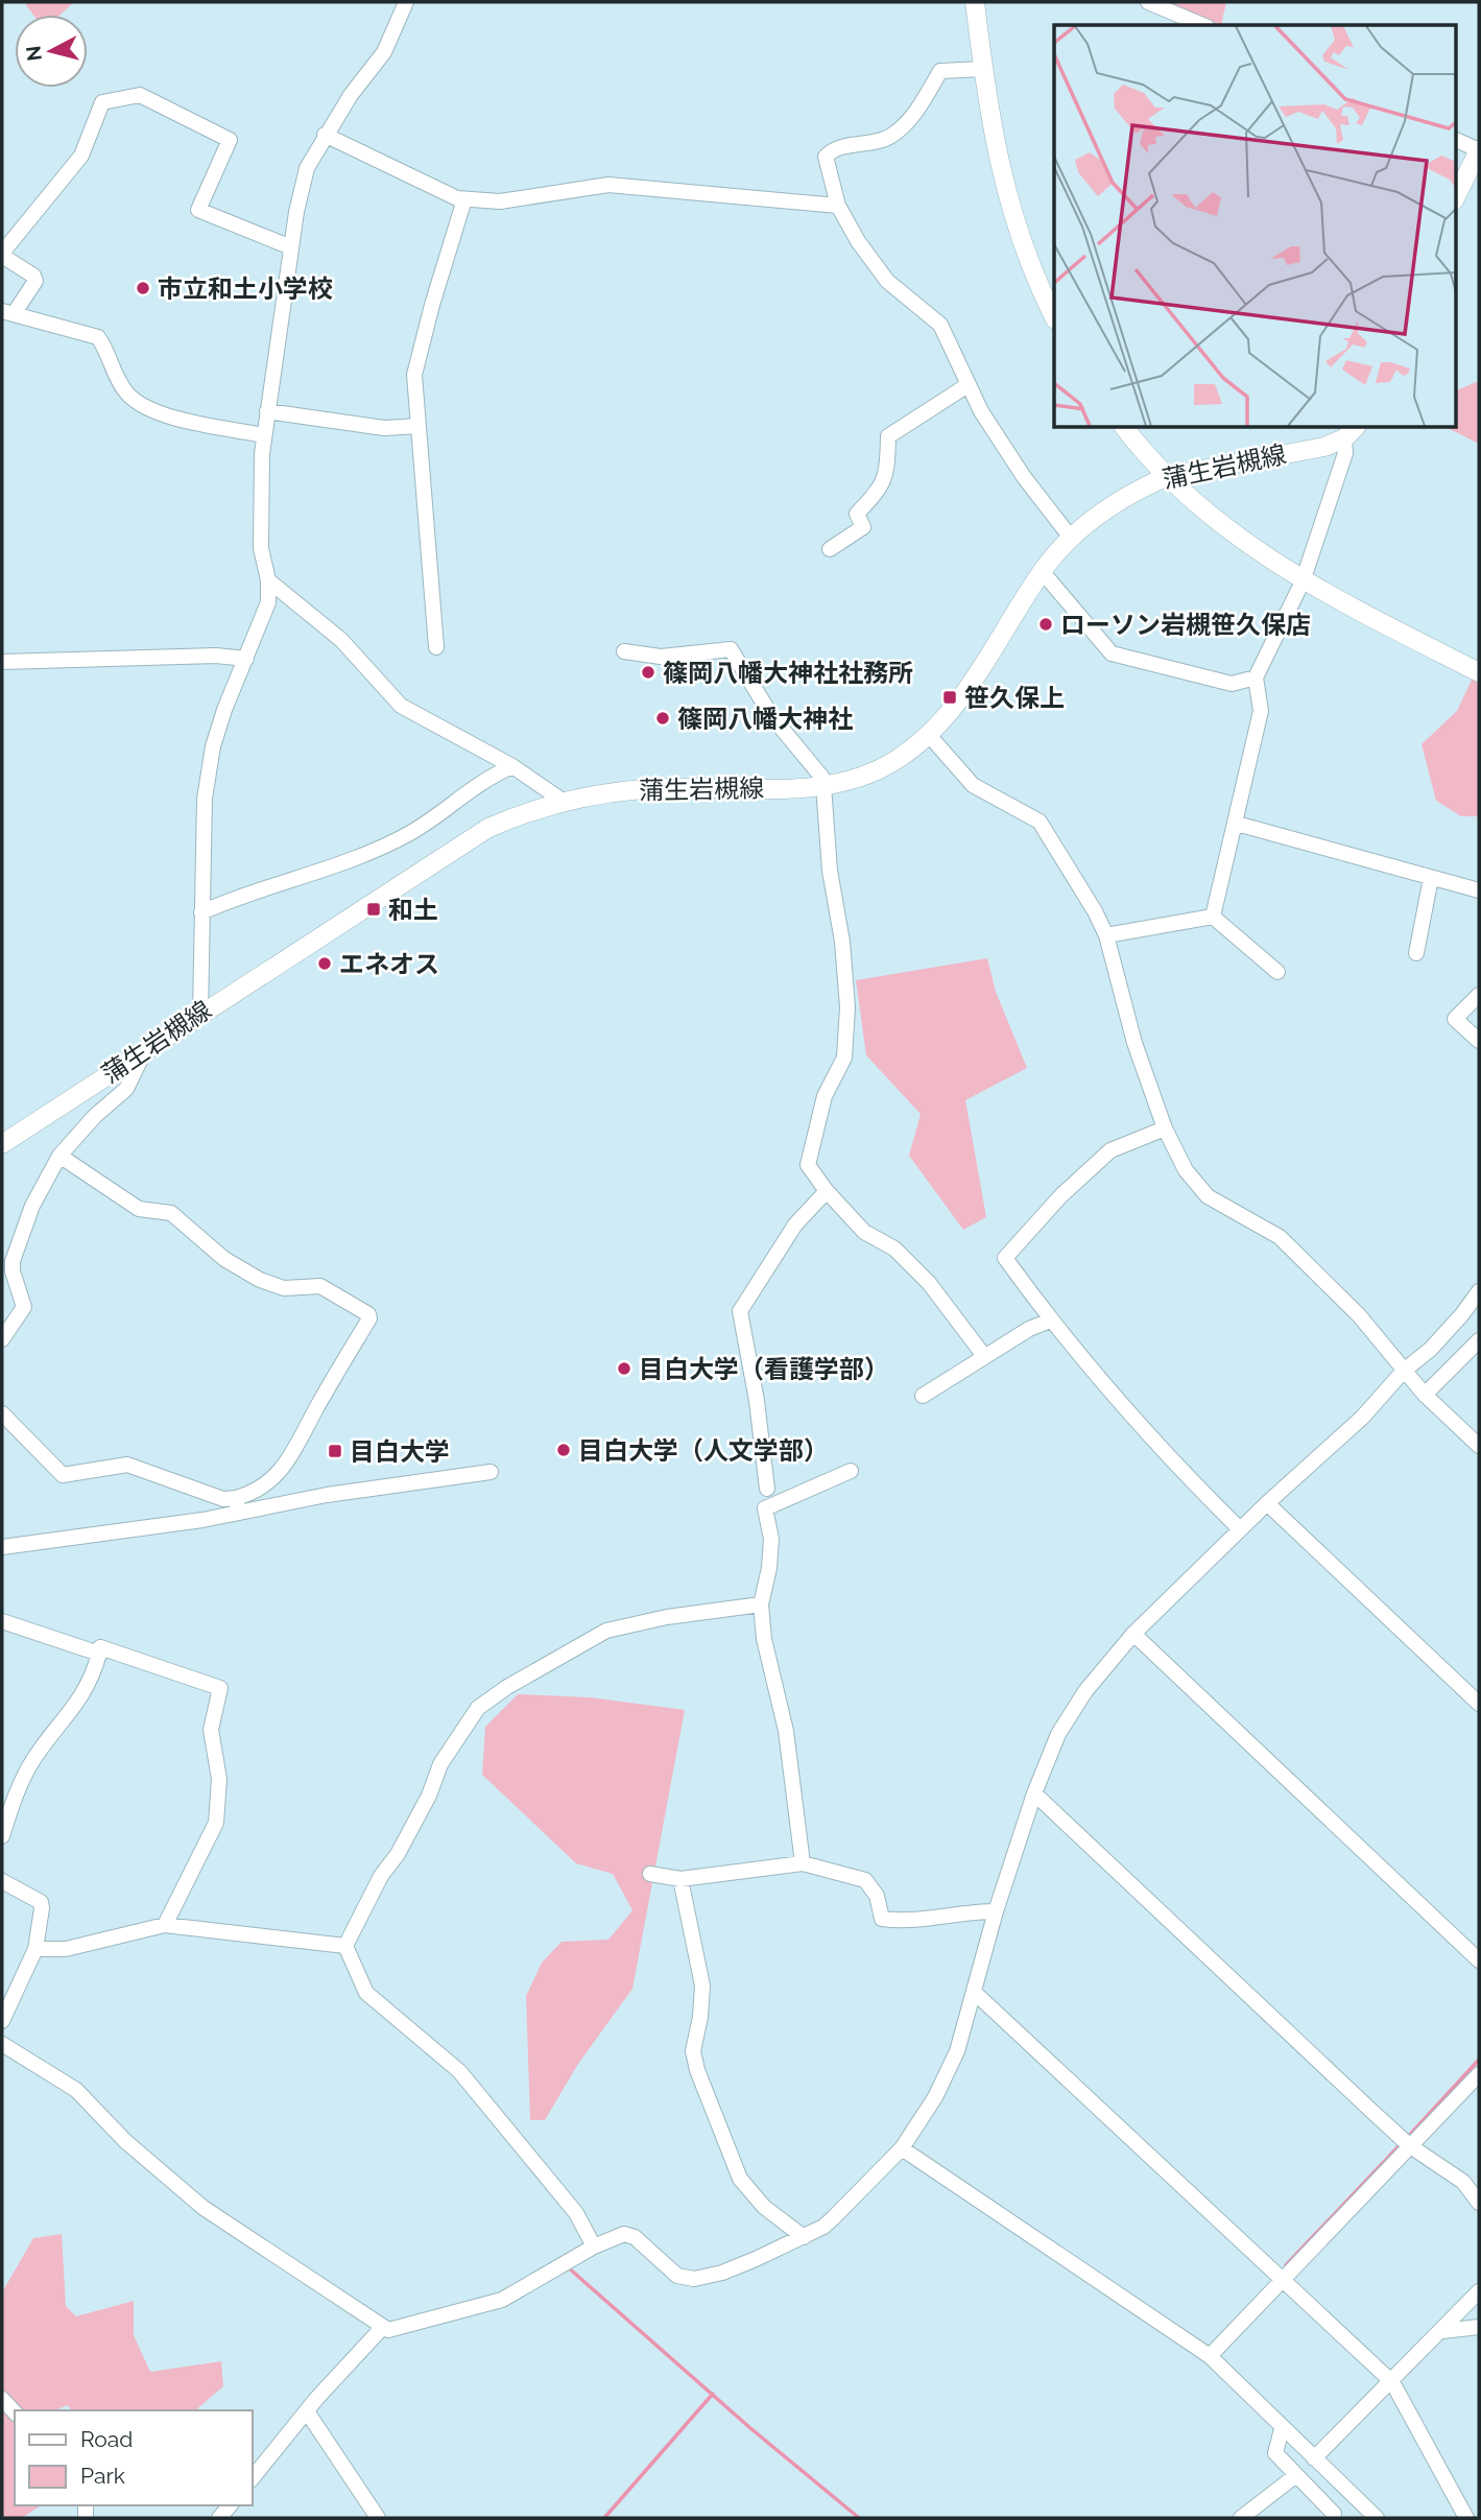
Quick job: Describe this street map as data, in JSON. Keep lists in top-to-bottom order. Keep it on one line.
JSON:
{"streets":{"main road":["蒲生岩槻線"]},"places":{"other":["市立和土小学校","ローソン岩槻笹久保店","篠岡八幡大神社社務所","篠岡八幡大神社","エネオス","目白大学（看護学部）","目白大学（人文学部）"],"transit":["笹久保上","和土","目白大学"]},"legend":["Road","Park"],"north":"left"}
